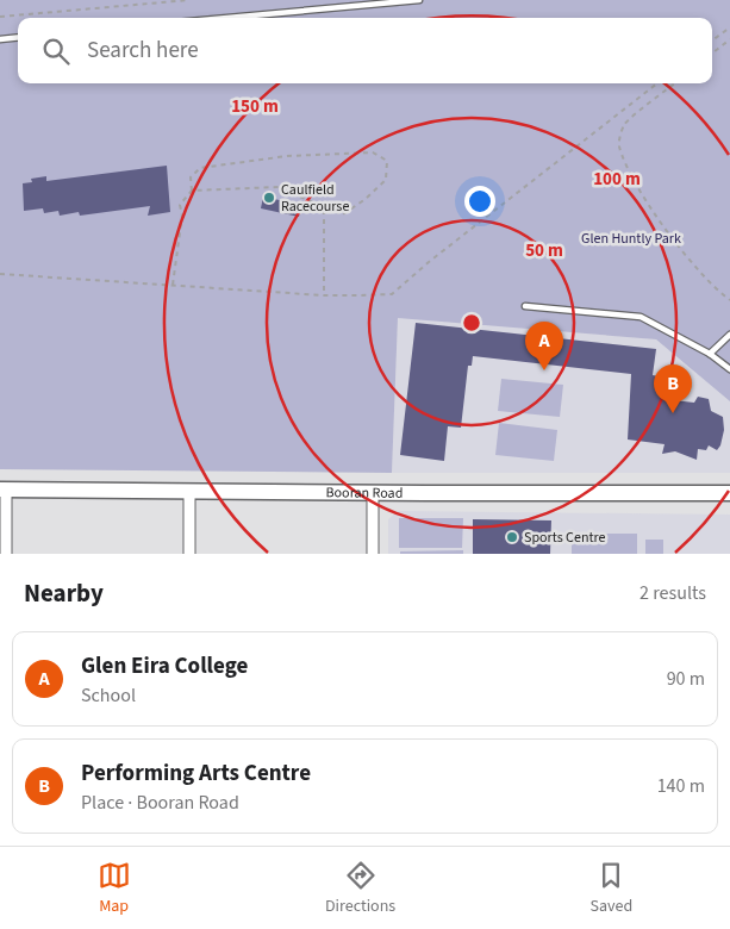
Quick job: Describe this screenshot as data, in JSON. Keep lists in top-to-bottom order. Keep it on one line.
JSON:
{"streets":{"main road":["Booran Road"]},"parks":["Glen Huntly Park"],"places":["Caulfield Racecourse","Sports Centre"],"page":{"search":"Search here","pins":["A","B"],"heading":["Nearby","2 results"],"list":[{"mark":"A","name":"Glen Eira College","note":"School","value":"90 m"},{"mark":"B","name":"Performing Arts Centre","note":"Place · Booran Road","value":"140 m"}],"nav":["Map","Directions","Saved"]},"rings":["150 m","100 m","50 m"]}
